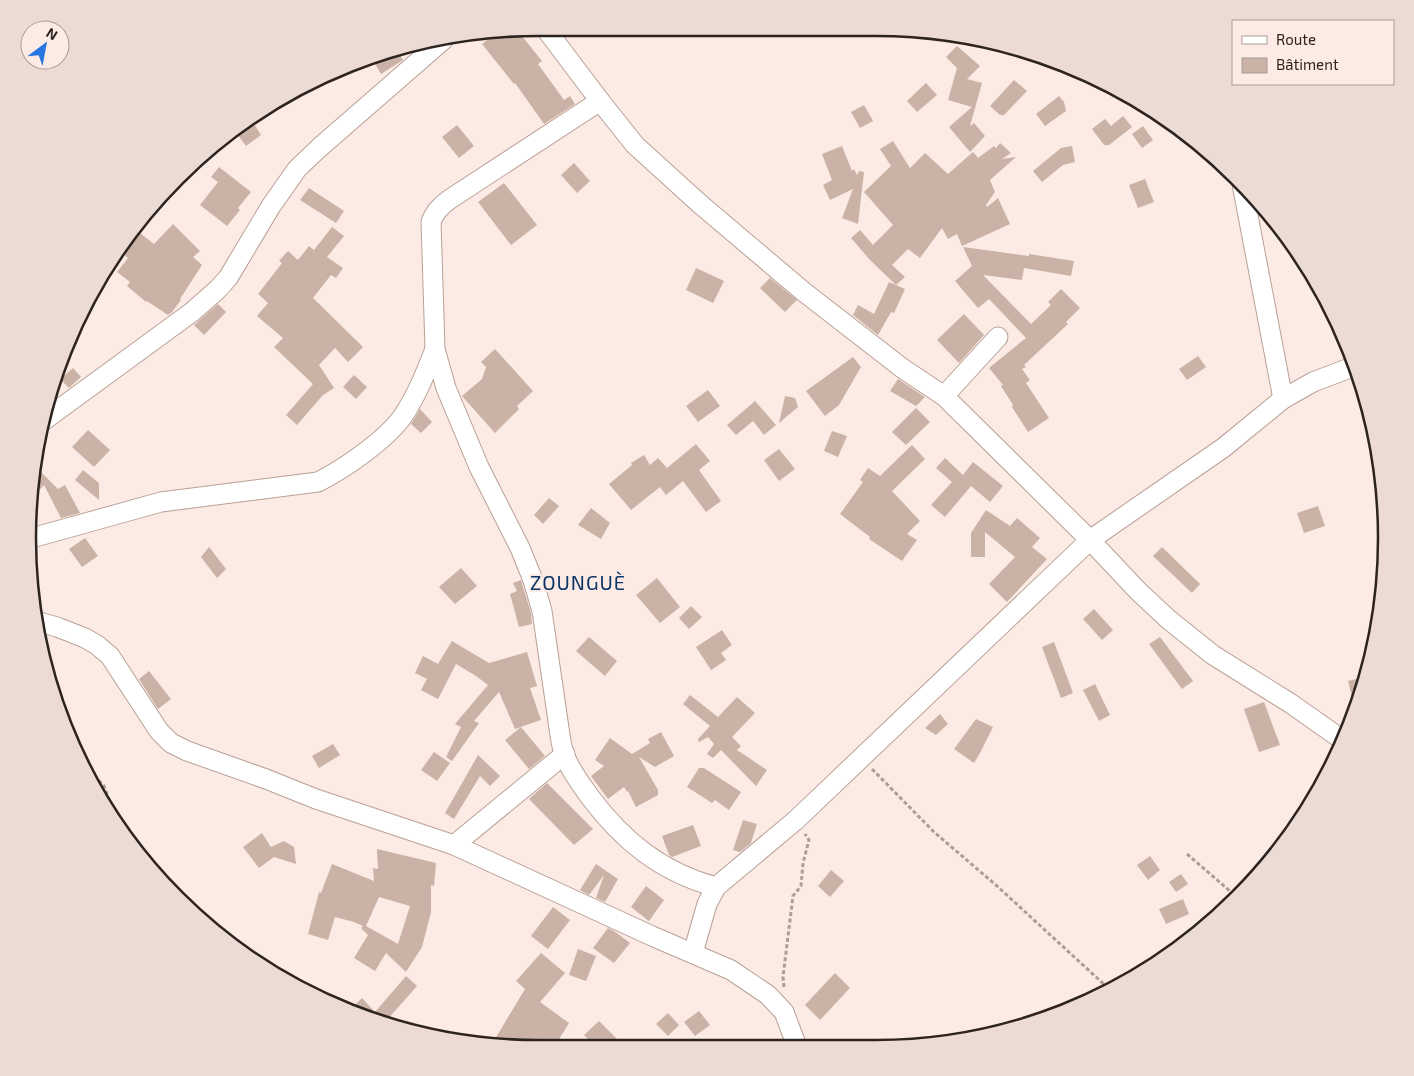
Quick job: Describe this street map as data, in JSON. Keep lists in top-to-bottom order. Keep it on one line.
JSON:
{"districts":["ZOUNGUÈ"],"legend":["Route","Bâtiment"],"north":"top right"}
